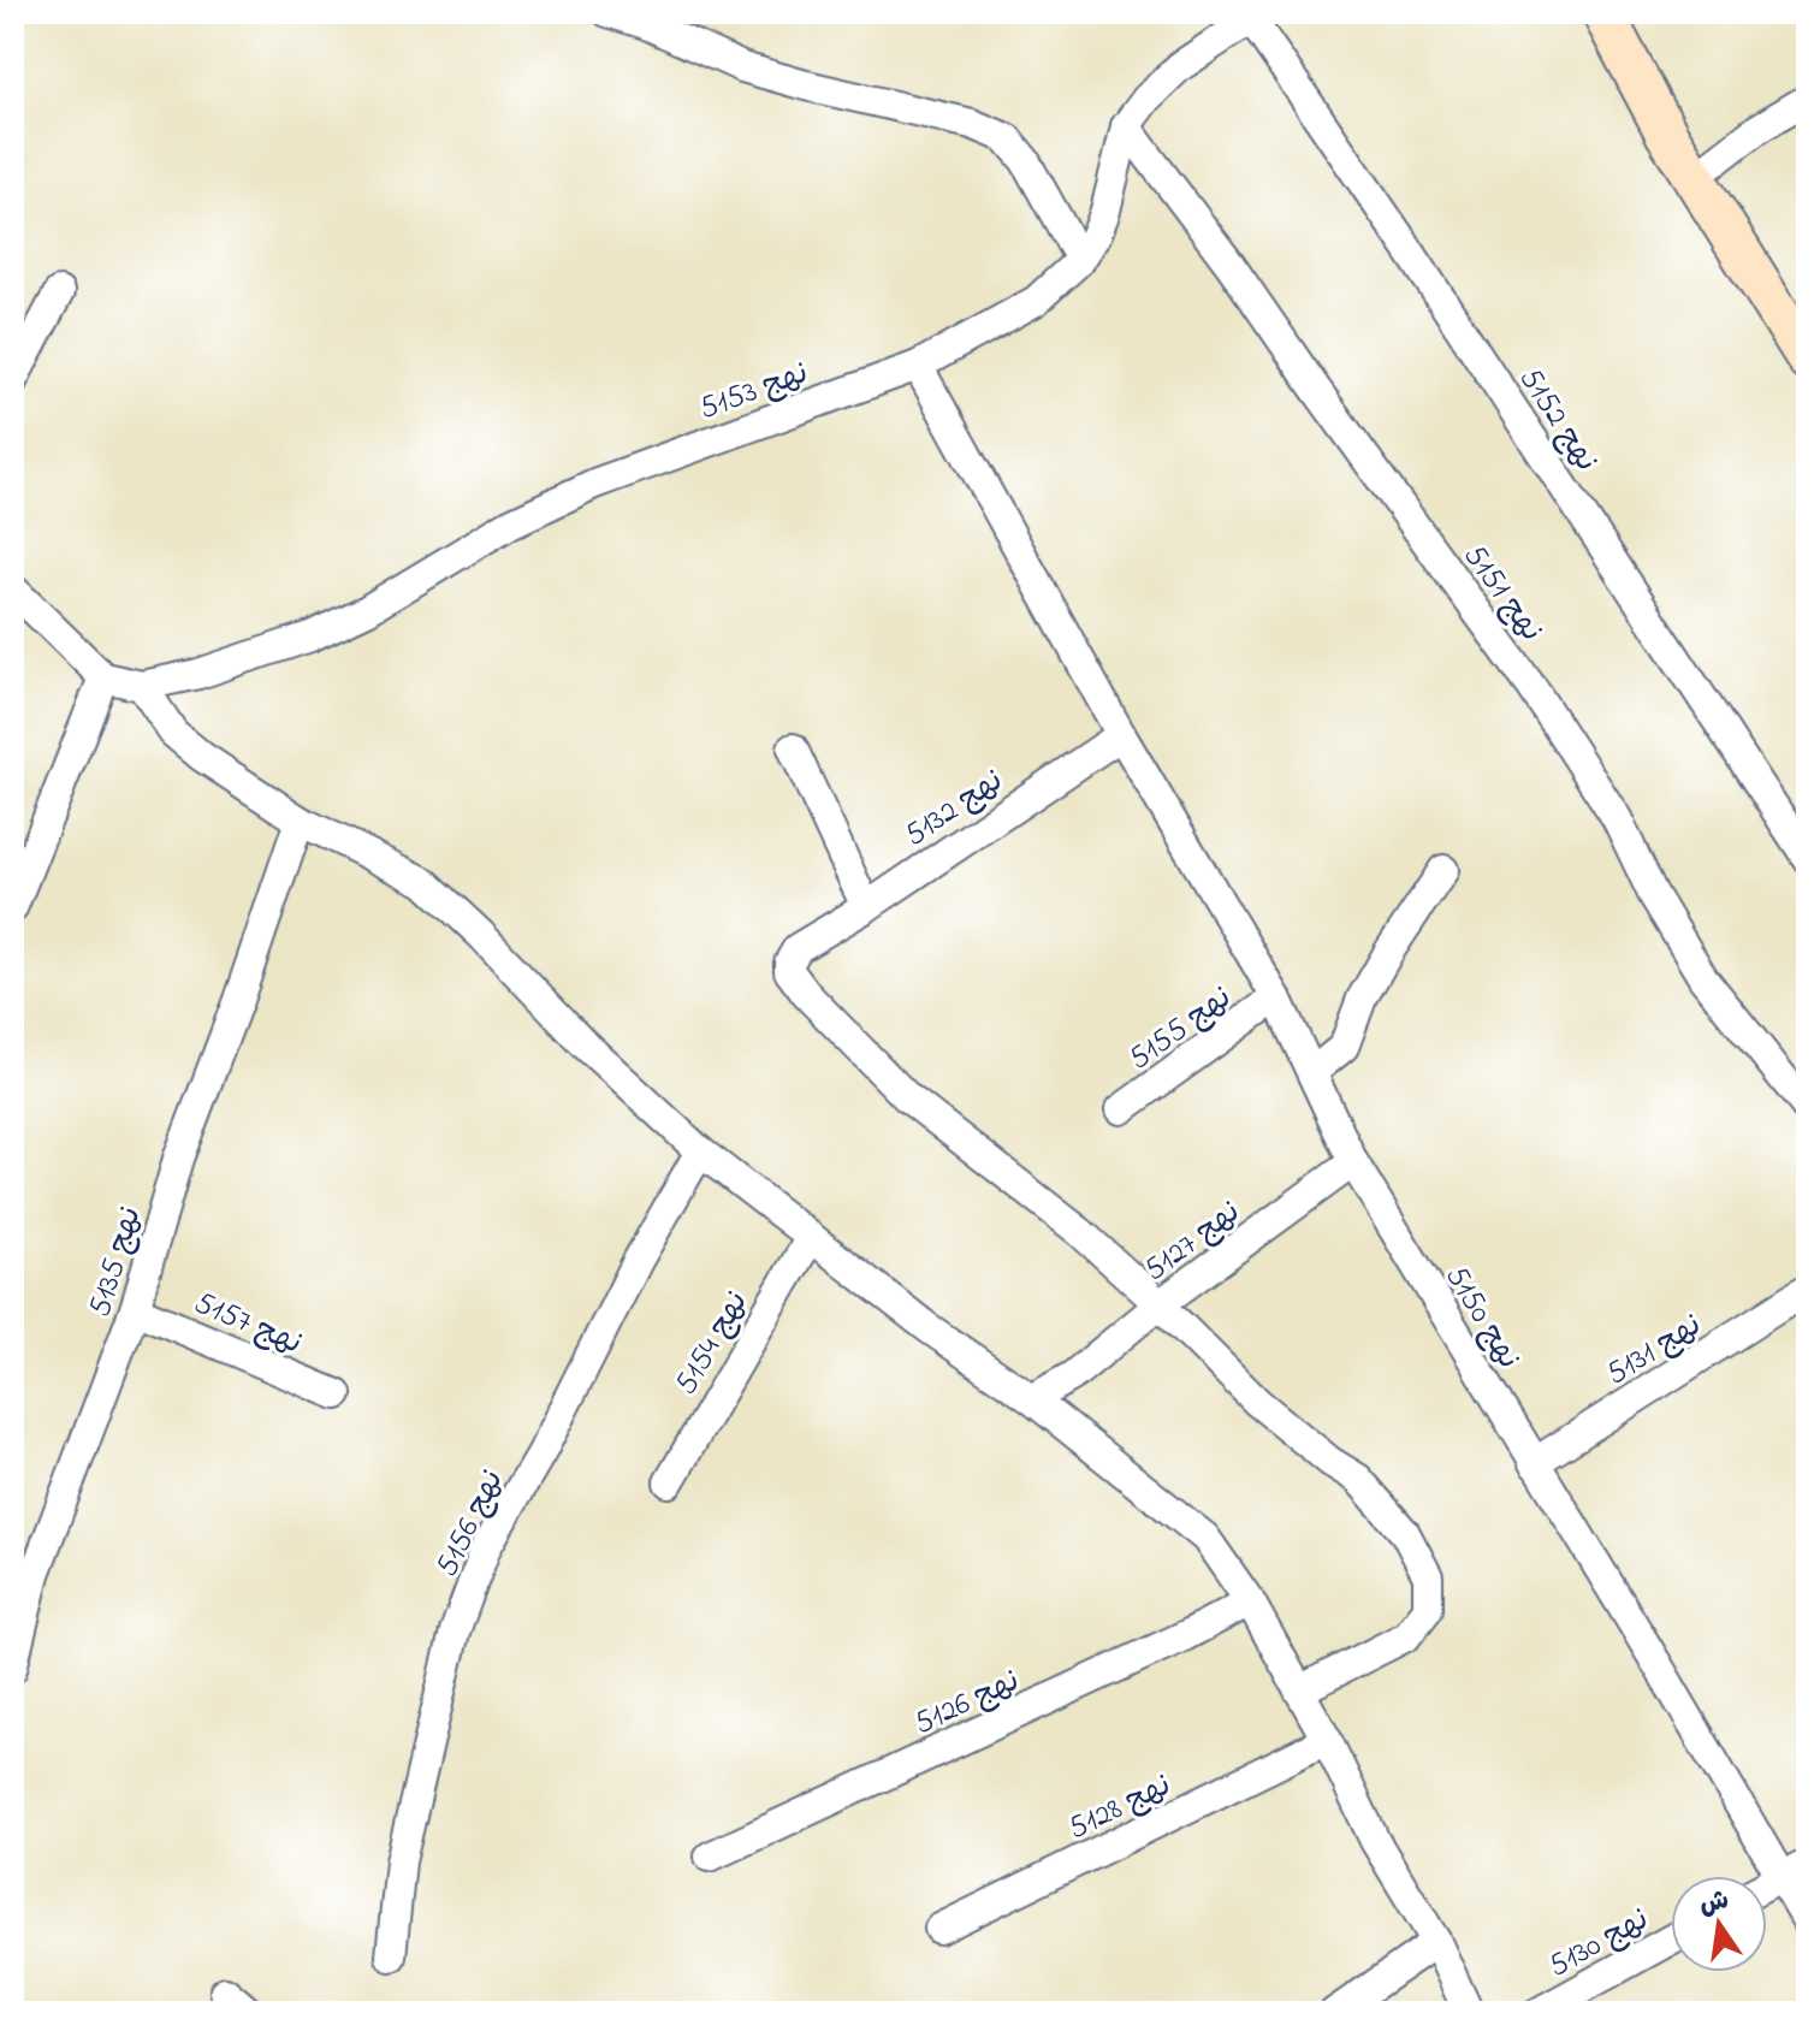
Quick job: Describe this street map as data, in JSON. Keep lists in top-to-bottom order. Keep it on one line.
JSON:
{"streets":{"street":["نهج 5153","نهج 5152","نهج 5151","نهج 5132","نهج 5155","نهج 5127","نهج 5135","نهج 5150","نهج 5157","نهج 5154","نهج 5131","نهج 5156","نهج 5126","نهج 5128","نهج 5130"]},"crossings":[["نهج 5153","نهج 5152"],["نهج 5153","نهج 5151"],["نهج 5153","نهج 5150"],["نهج 5132","نهج 5127"],["نهج 5132","نهج 5150"],["نهج 5155","نهج 5150"],["نهج 5127","نهج 5150"],["نهج 5135","نهج 5157"],["نهج 5150","نهج 5131"]],"north":"top"}
